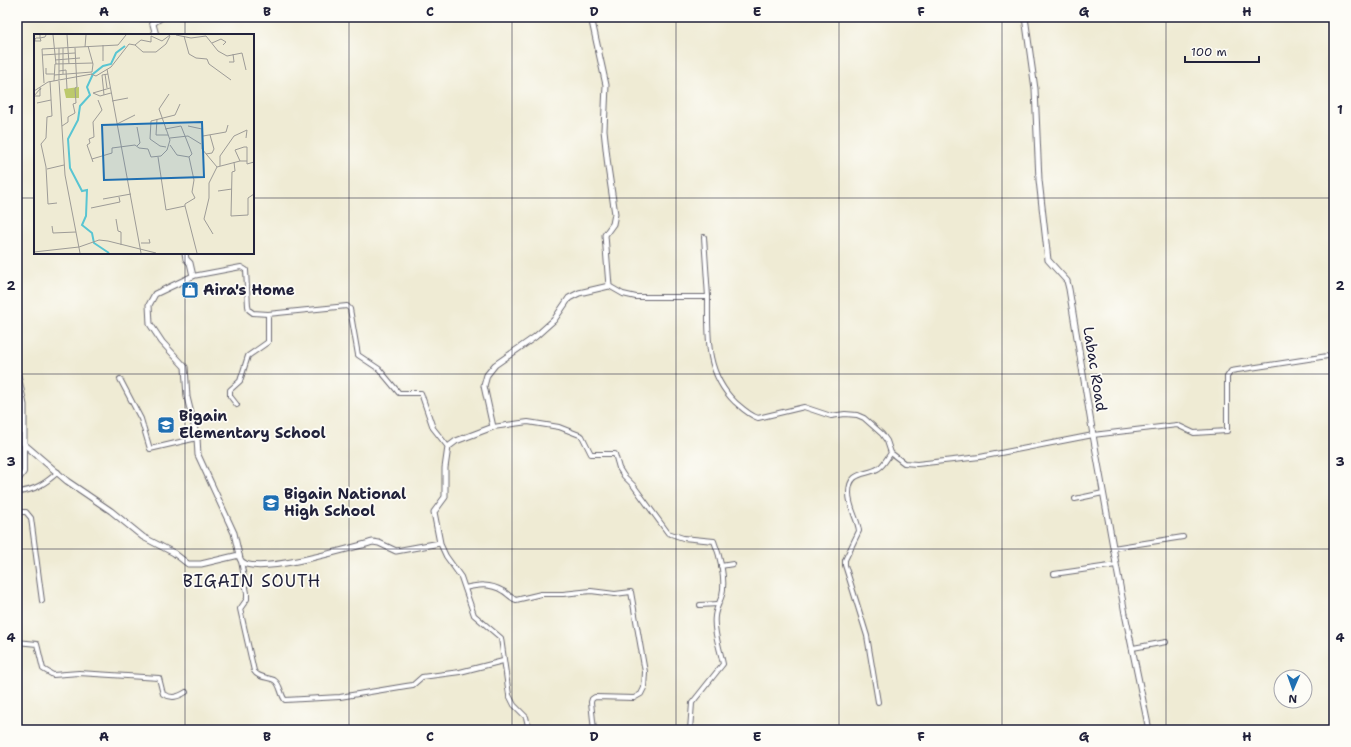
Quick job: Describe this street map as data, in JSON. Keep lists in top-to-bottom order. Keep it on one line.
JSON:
{"streets":{"street":["Labac Road"]},"districts":["BIGAIN SOUTH"],"places":{"shop":["Aira's Home"],"school or university":["Bigain Elementary School","Bigain National High School"]},"scale_bar":"100 m","north":"bottom","grid":{"columns":["A","B","C","D","E","F","G","H"],"rows":["1","2","3","4"]}}
